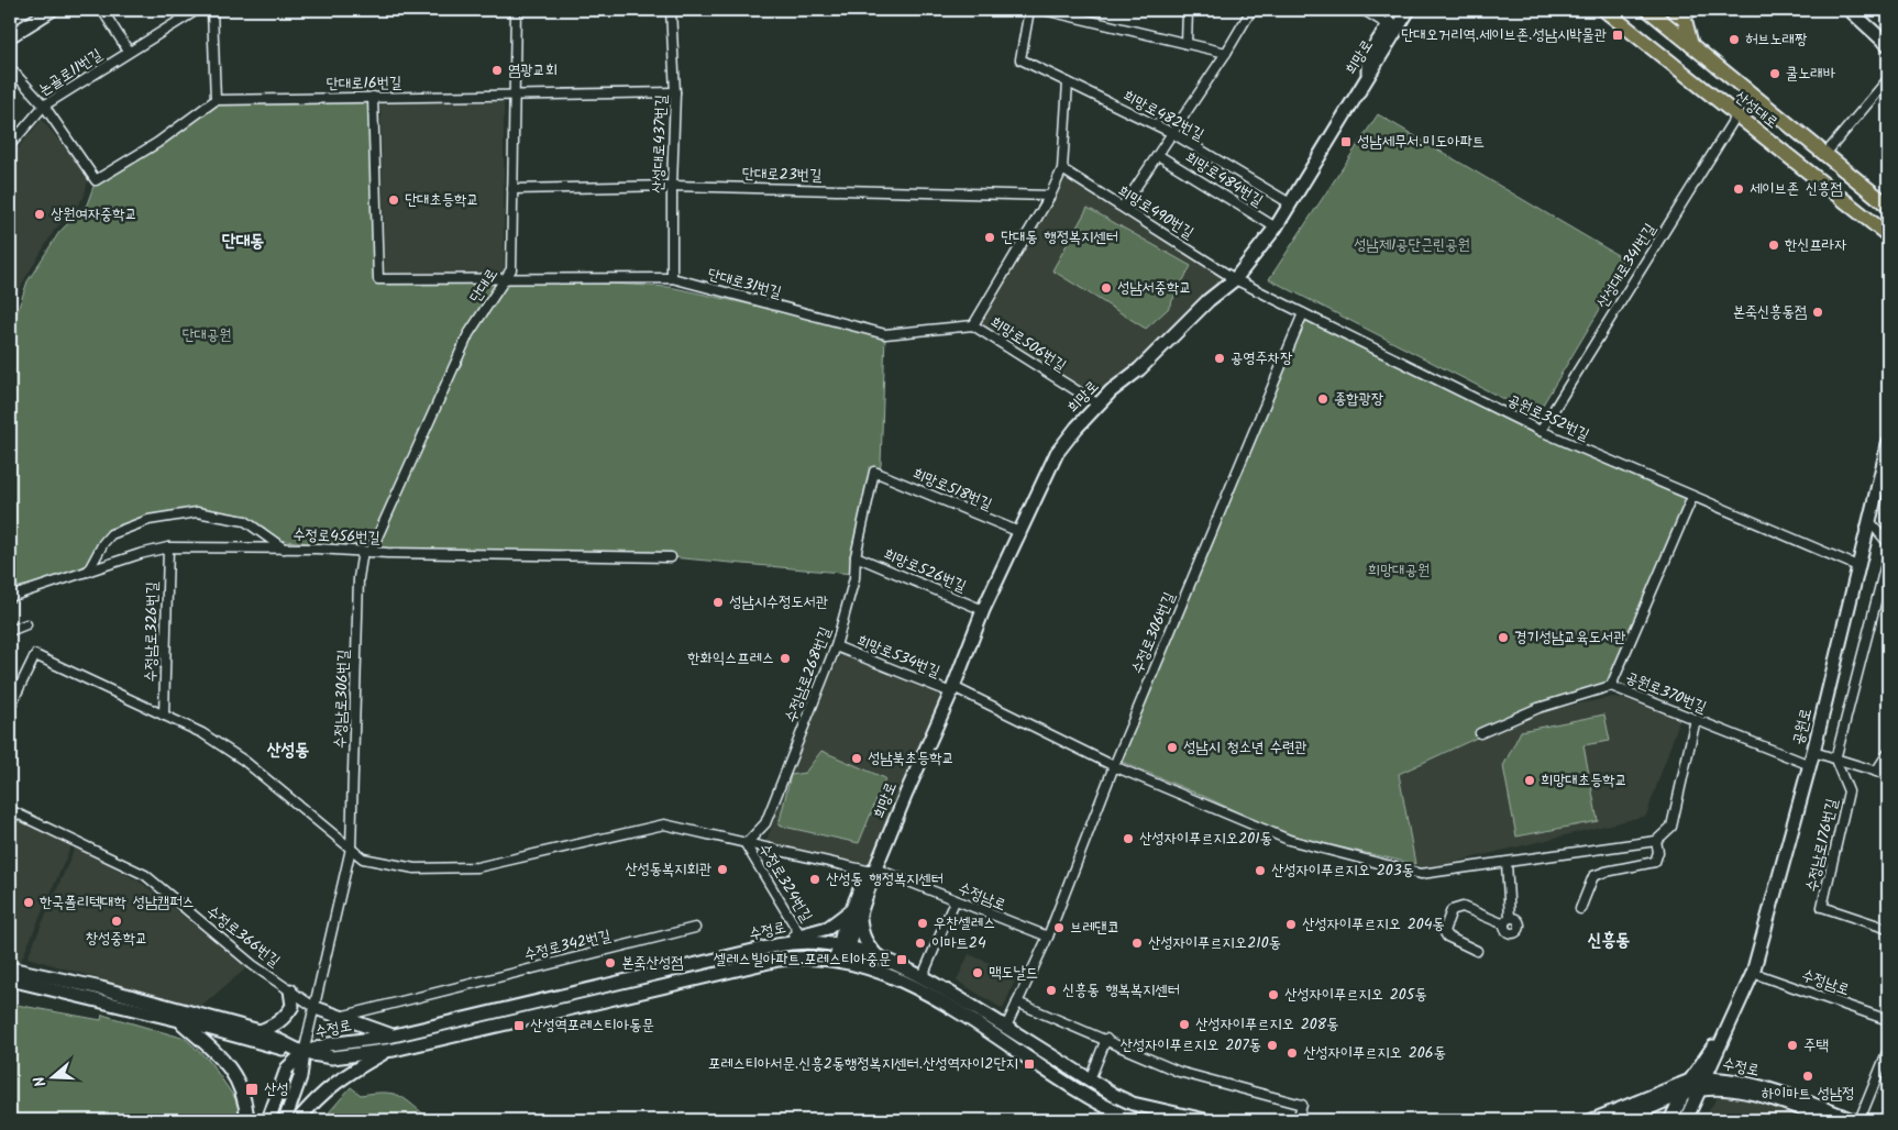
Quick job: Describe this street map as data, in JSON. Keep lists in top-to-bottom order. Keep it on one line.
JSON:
{"streets":{"main road":["희망로","산성대로","공원로","수정로"],"street":["논골로11번길","단대로16번길","희망로482번길","산성대로437번길","단대로23번길","희망로484번길","희망로490번길","산성대로341번길","단대로31번길","단대로","희망로506번길","공원로352번길","희망로518번길","수정로456번길","희망로526번길","수정남로326번길","수정로306번길","희망로534번길","수정남로268번길","공원로370번길","수정남로306번길","수정남로176번길","수정로324번길","수정남로","수정로366번길","수정로342번길"]},"crossings":[["희망로","희망로482번길"],["희망로","희망로484번길"],["희망로","희망로490번길"],["희망로","희망로506번길"],["희망로","공원로352번길"],["희망로","희망로518번길"],["희망로","희망로526번길"],["희망로","희망로534번길"],["희망로","수정남로"],["희망로","수정로"],["단대로16번길","산성대로437번길"],["단대로16번길","단대로31번길"],["단대로16번길","단대로"],["산성대로","산성대로341번길"],["희망로482번길","희망로506번길"],["산성대로437번길","단대로23번길"],["산성대로437번길","단대로31번길"],["단대로23번길","단대로"],["단대로23번길","희망로506번길"],["희망로490번길","희망로506번길"],["희망로490번길","공원로352번길"],["산성대로341번길","공원로352번길"],["단대로31번길","단대로"],["단대로31번길","희망로506번길"],["단대로","수정로456번길"],["단대로","수정남로306번길"],["공원로352번길","수정로306번길"],["공원로352번길","공원로"],["희망로518번길","수정남로268번길"],["수정로456번길","수정남로326번길"],["수정로456번길","수정남로306번길"],["희망로526번길","수정남로268번길"],["수정남로326번길","수정남로"],["수정로306번길","희망로534번길"],["수정로306번길","수정남로"],["수정로306번길","수정로"],["희망로534번길","수정남로268번길"],["수정남로268번길","수정로324번길"],["수정남로268번길","수정남로"],["공원로370번길","공원로"],["수정남로306번길","수정남로"],["수정남로306번길","수정로"],["수정남로306번길","수정로366번길"],["공원로","수정남로"],["공원로","수정로"],["수정로324번길","수정남로"]],"districts":["단대동","산성동","신흥동"],"parks":["성남제1공단근린공원","단대공원","희망대공원"],"places":{"transit":["단대오거리역.세이브존.성남시박물관","성남세무서.미도아파트","셀레스빌아파트.포레스티아중문","산성역포레스티아동문","포레스티아서문.신흥2동행정복지센터.산성역자이2단지","산성"],"other":["허브노래짱","염광교회","쿨노래바","세이브존 신흥점","단대초등학교","상원여자중학교","단대동 행정복지센터","한신프라자","성남서중학교","본죽신흥동점","공영주차장","종합광장","성남시수정도서관","경기성남교육도서관","한화익스프레스","성남시 청소년 수련관","성남북초등학교","희망대초등학교","산성자이푸르지오201동","산성동복지회관","산성자이푸르지오 203동","산성동 행정복지센터","한국폴리텍대학 성남캠퍼스","창성중학교","우찬셀레스","산성자이푸르지오 204동","브레댄코","이마트24","산성자이푸르지오210동","본죽산성점","맥도날드","신흥동 행복복지센터","산성자이푸르지오 205동","산성자이푸르지오 208동","산성자이푸르지오 207동","주택","산성자이푸르지오 206동","하이마트 성남정"]},"north":"left"}
